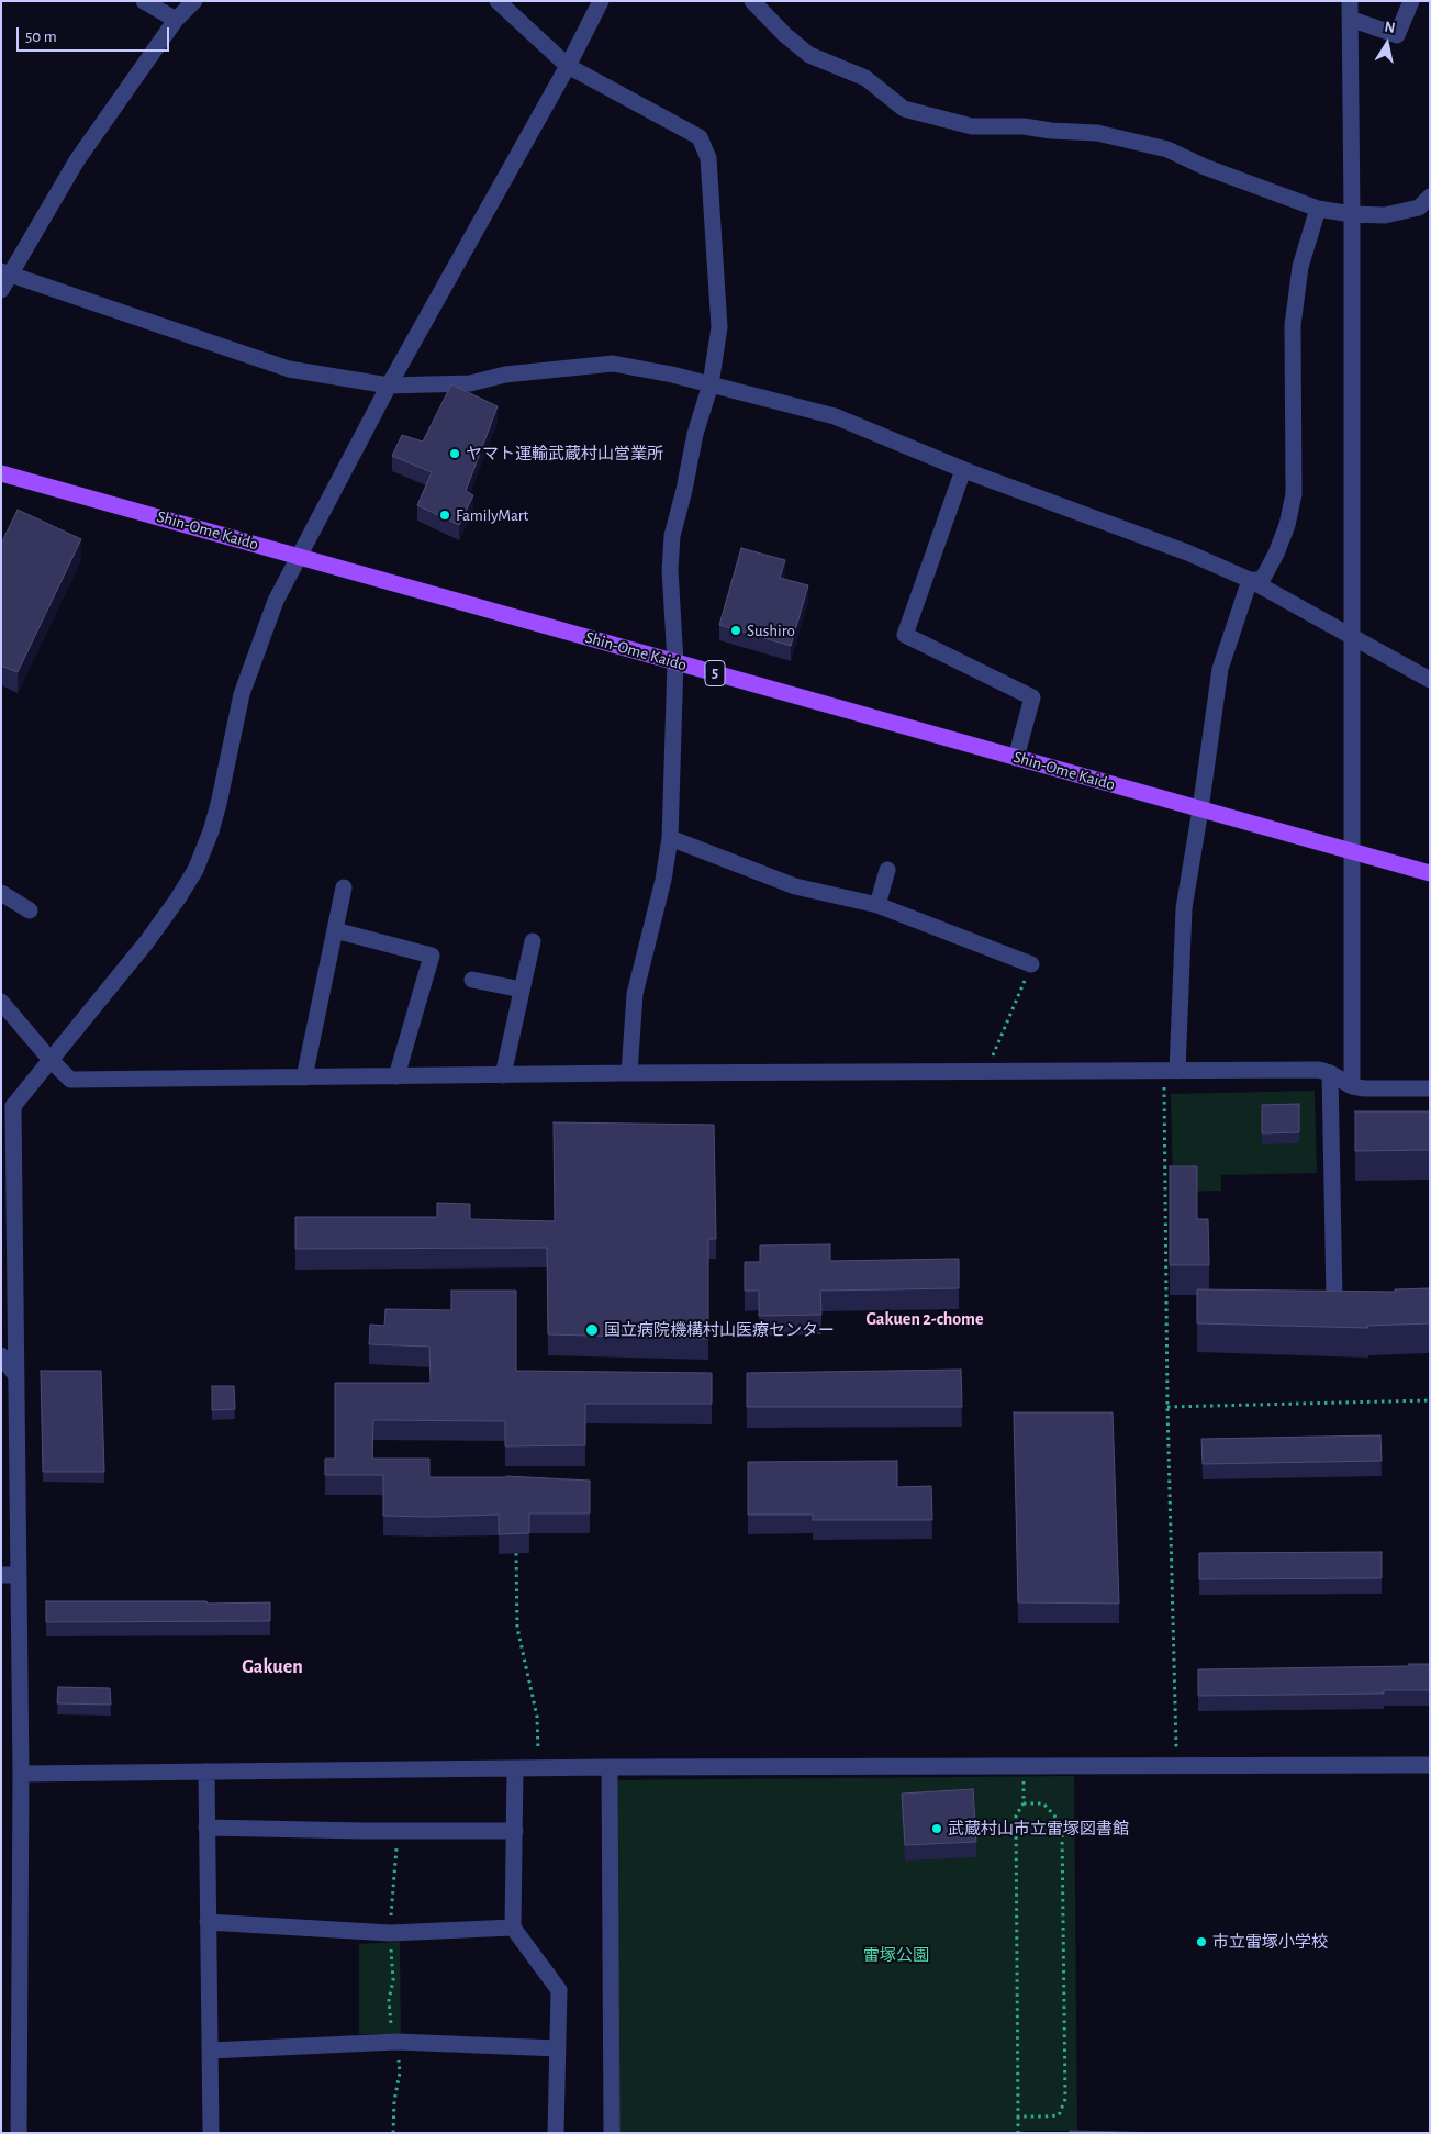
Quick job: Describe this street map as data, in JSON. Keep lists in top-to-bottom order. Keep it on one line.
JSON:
{"streets":{"main road":["Shin-Ome Kaido","5"]},"districts":["Gakuen 2-chome","Gakuen"],"parks":["雷塚公園"],"places":["ヤマト運輸武蔵村山営業所","FamilyMart","Sushiro","国立病院機構村山医療センター","武蔵村山市立雷塚図書館","市立雷塚小学校"],"scale_bar":"50 m","north":"top"}
